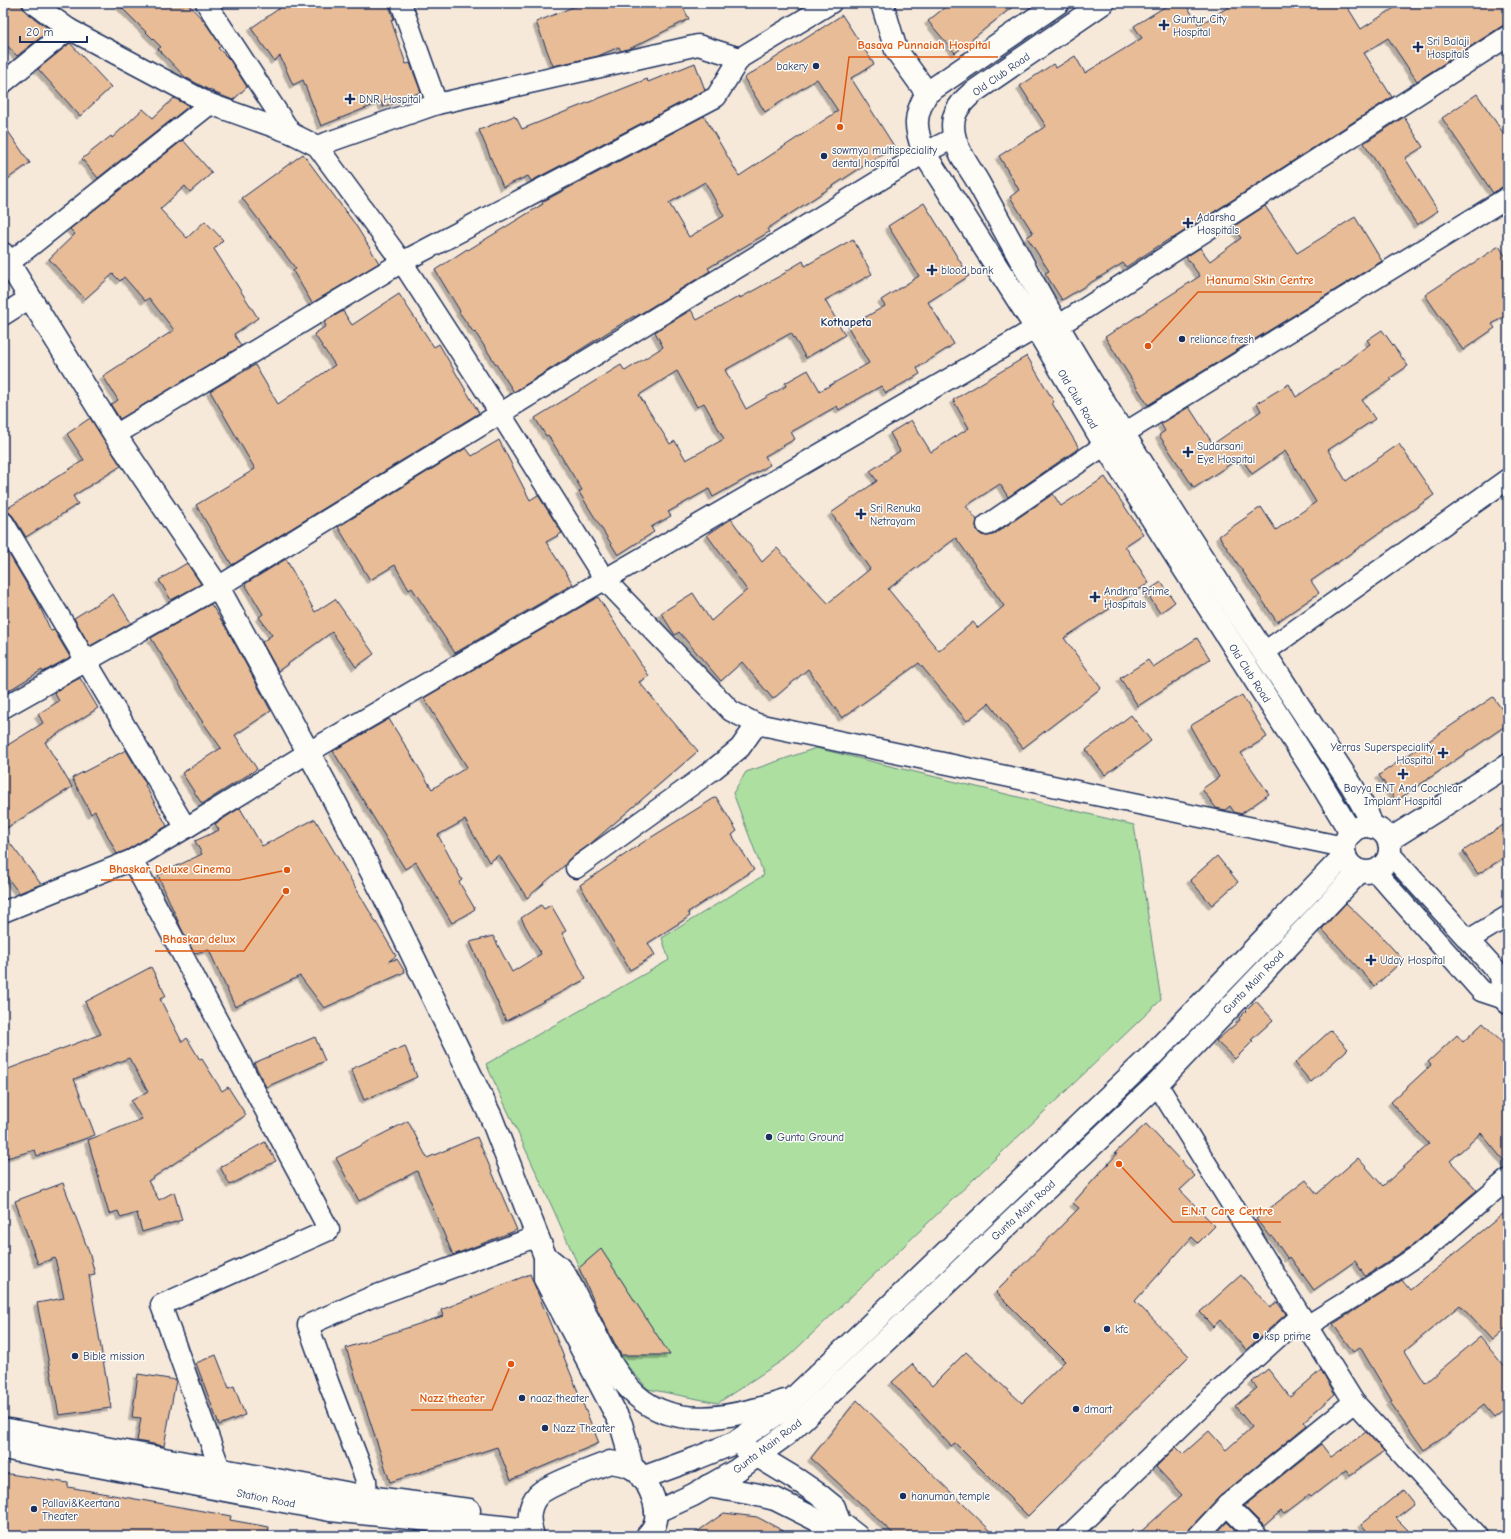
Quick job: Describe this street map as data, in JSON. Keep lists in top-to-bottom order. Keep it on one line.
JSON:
{"streets":{"street":["Old Club Road","Gunta Main Road","Station Road"]},"crossings":[["Old Club Road","Gunta Main Road"]],"districts":["Kothapeta"],"places":{"health":["Guntur City Hospital","Sri Balaji Hospitals","DNR Hospital","Adarsha Hospitals","blood bank","Sudarsani Eye Hospital","Sri Renuka Netrayam","Andhra Prime Hospitals","Yerras Superspeciality Hospital","Bayya ENT And Cochlear Implant Hospital","Uday Hospital"],"other":["bakery","Basava Punnaiah Hospital","sowmya multispeciality dental hospital","reliance fresh","Hanuma Skin Centre","Bhaskar Deluxe Cinema","Bhaskar delux","Gunta Ground","E.N.T Care Centre","kfc","ksp prime","Bible mission","Nazz theater","naaz theater","dmart","Nazz Theater","hanuman temple","Pallavi&Keertana Theater"]},"scale_bar":"20 m"}
